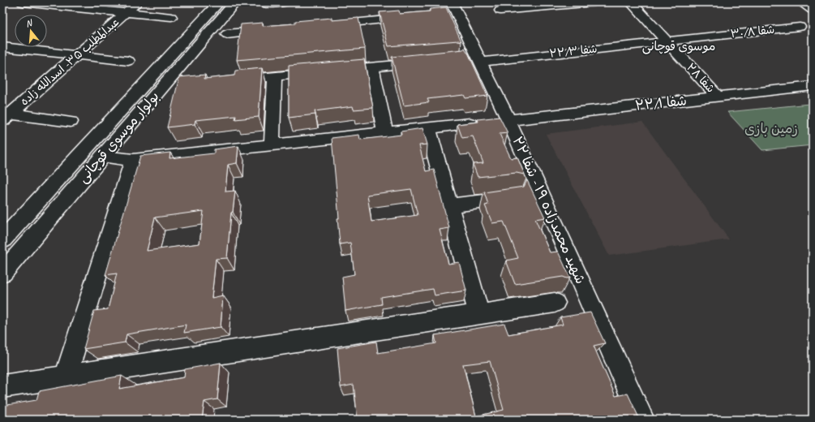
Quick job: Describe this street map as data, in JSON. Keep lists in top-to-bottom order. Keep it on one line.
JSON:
{"streets":{"street":["شفا ۳۰/۸","شفا ۲۲/۳","عبدالمطلب ۳۵- اسدالله زاده","شفا ۲۸","۲۲/۱ شفا","بولوار موسوی قوچانی","شهید محمدزاده ۱۹ - شفا ۲۲"]},"crossings":[["شفا ۳۰/۸","شفا ۲۲/۳"],["شفا ۳۰/۸","شفا ۲۸"],["شفا ۲۲/۳","شفا ۲۸"],["شفا ۲۲/۳","شهید محمدزاده ۱۹ - شفا ۲۲"],["شفا ۲۸","۲۲/۱ شفا"],["۲۲/۱ شفا","شهید محمدزاده ۱۹ - شفا ۲۲"]],"districts":["موسوی قوچانی"],"parks":["زمین بازی"],"north":"top"}
